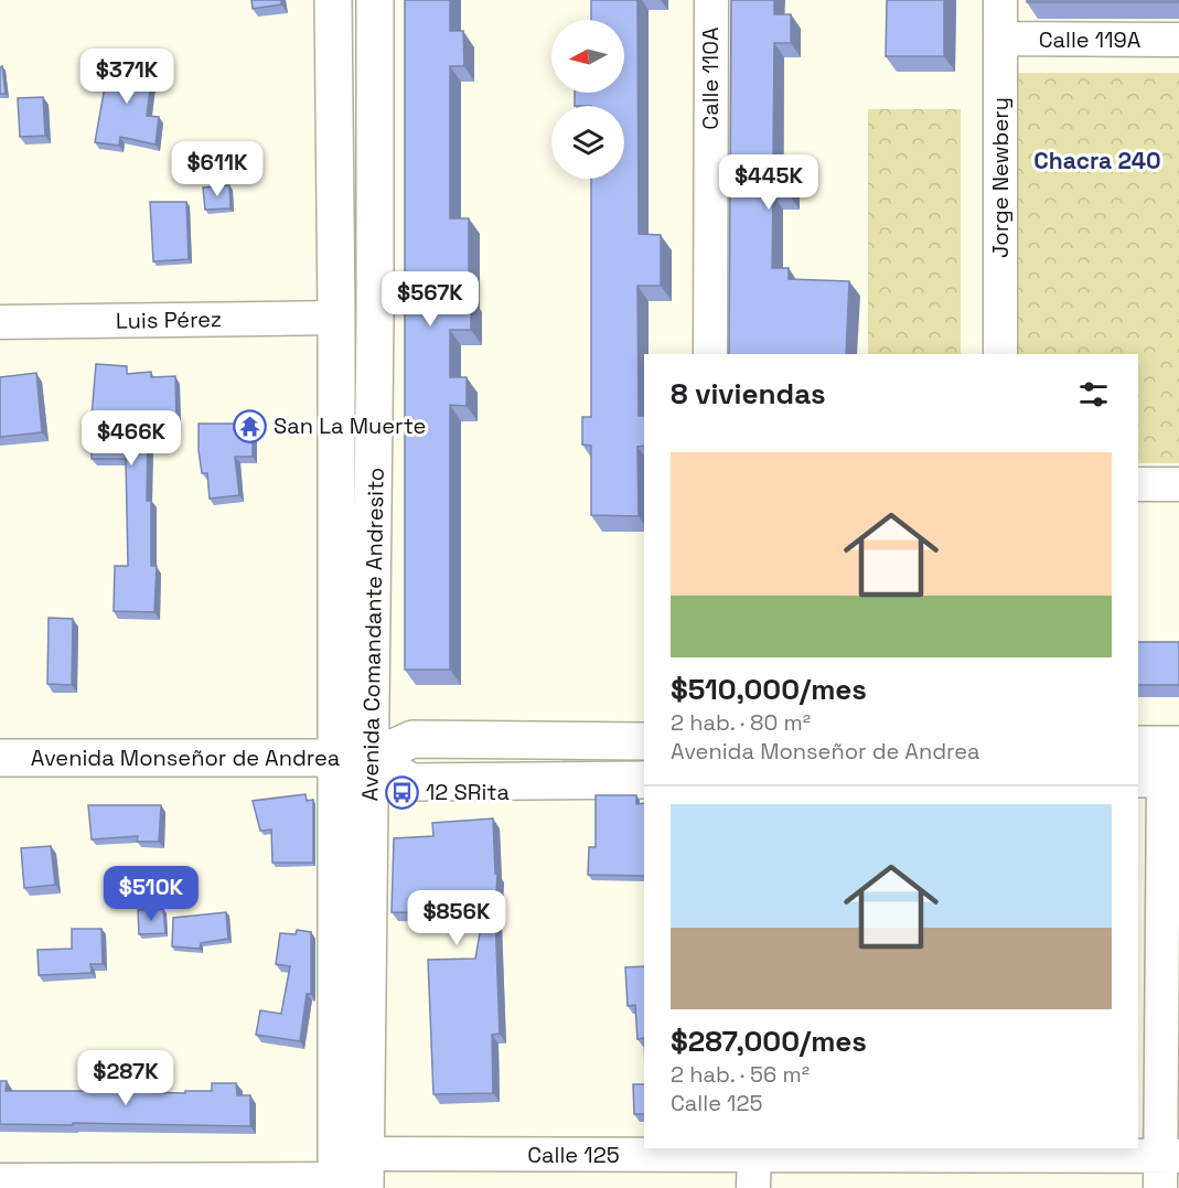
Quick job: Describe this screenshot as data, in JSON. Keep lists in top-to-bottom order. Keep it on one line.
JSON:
{"streets":{"main road":["Avenida Comandante Andresito","Avenida Monseñor de Andrea"],"street":["Calle 119A","Calle 110A","Jorge Newbery","Luis Pérez","Calle 125"]},"crossings":[["Calle 119A","Jorge Newbery"],["Luis Pérez","Avenida Comandante Andresito"],["Avenida Comandante Andresito","Avenida Monseñor de Andrea"],["Avenida Comandante Andresito","Calle 125"]],"districts":["Chacra 240"],"places":{"temple":["San La Muerte"],"bus stop":["12 SRita"]},"north":"left","page":{"price":["$371K","$611K","$445K","$567K","$466K","$510K","$856K","$287K"],"heading":"8 viviendas","list":[{"name":"$510,000/mes","note":"2 hab. · 80 m² · Avenida Monseñor de Andrea"},{"name":"$287,000/mes","note":"2 hab. · 56 m² · Calle 125"}]}}
